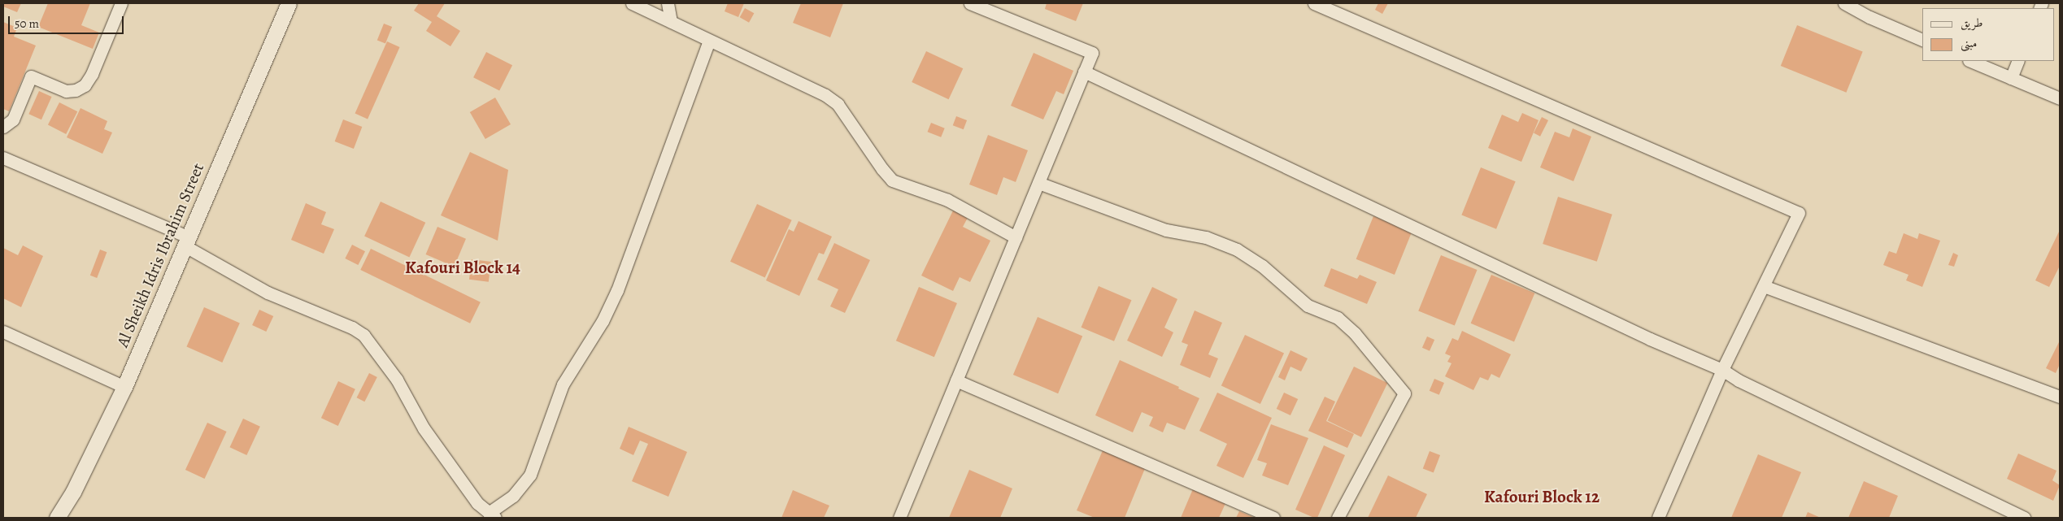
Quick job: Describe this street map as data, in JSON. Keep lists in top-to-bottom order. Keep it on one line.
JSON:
{"streets":{"street":["Al Sheikh Idris Ibrahim Street"]},"districts":["Kafouri Block 14","Kafouri Block 12"],"legend":["طريق","مبنى"],"scale_bar":"50 m"}
